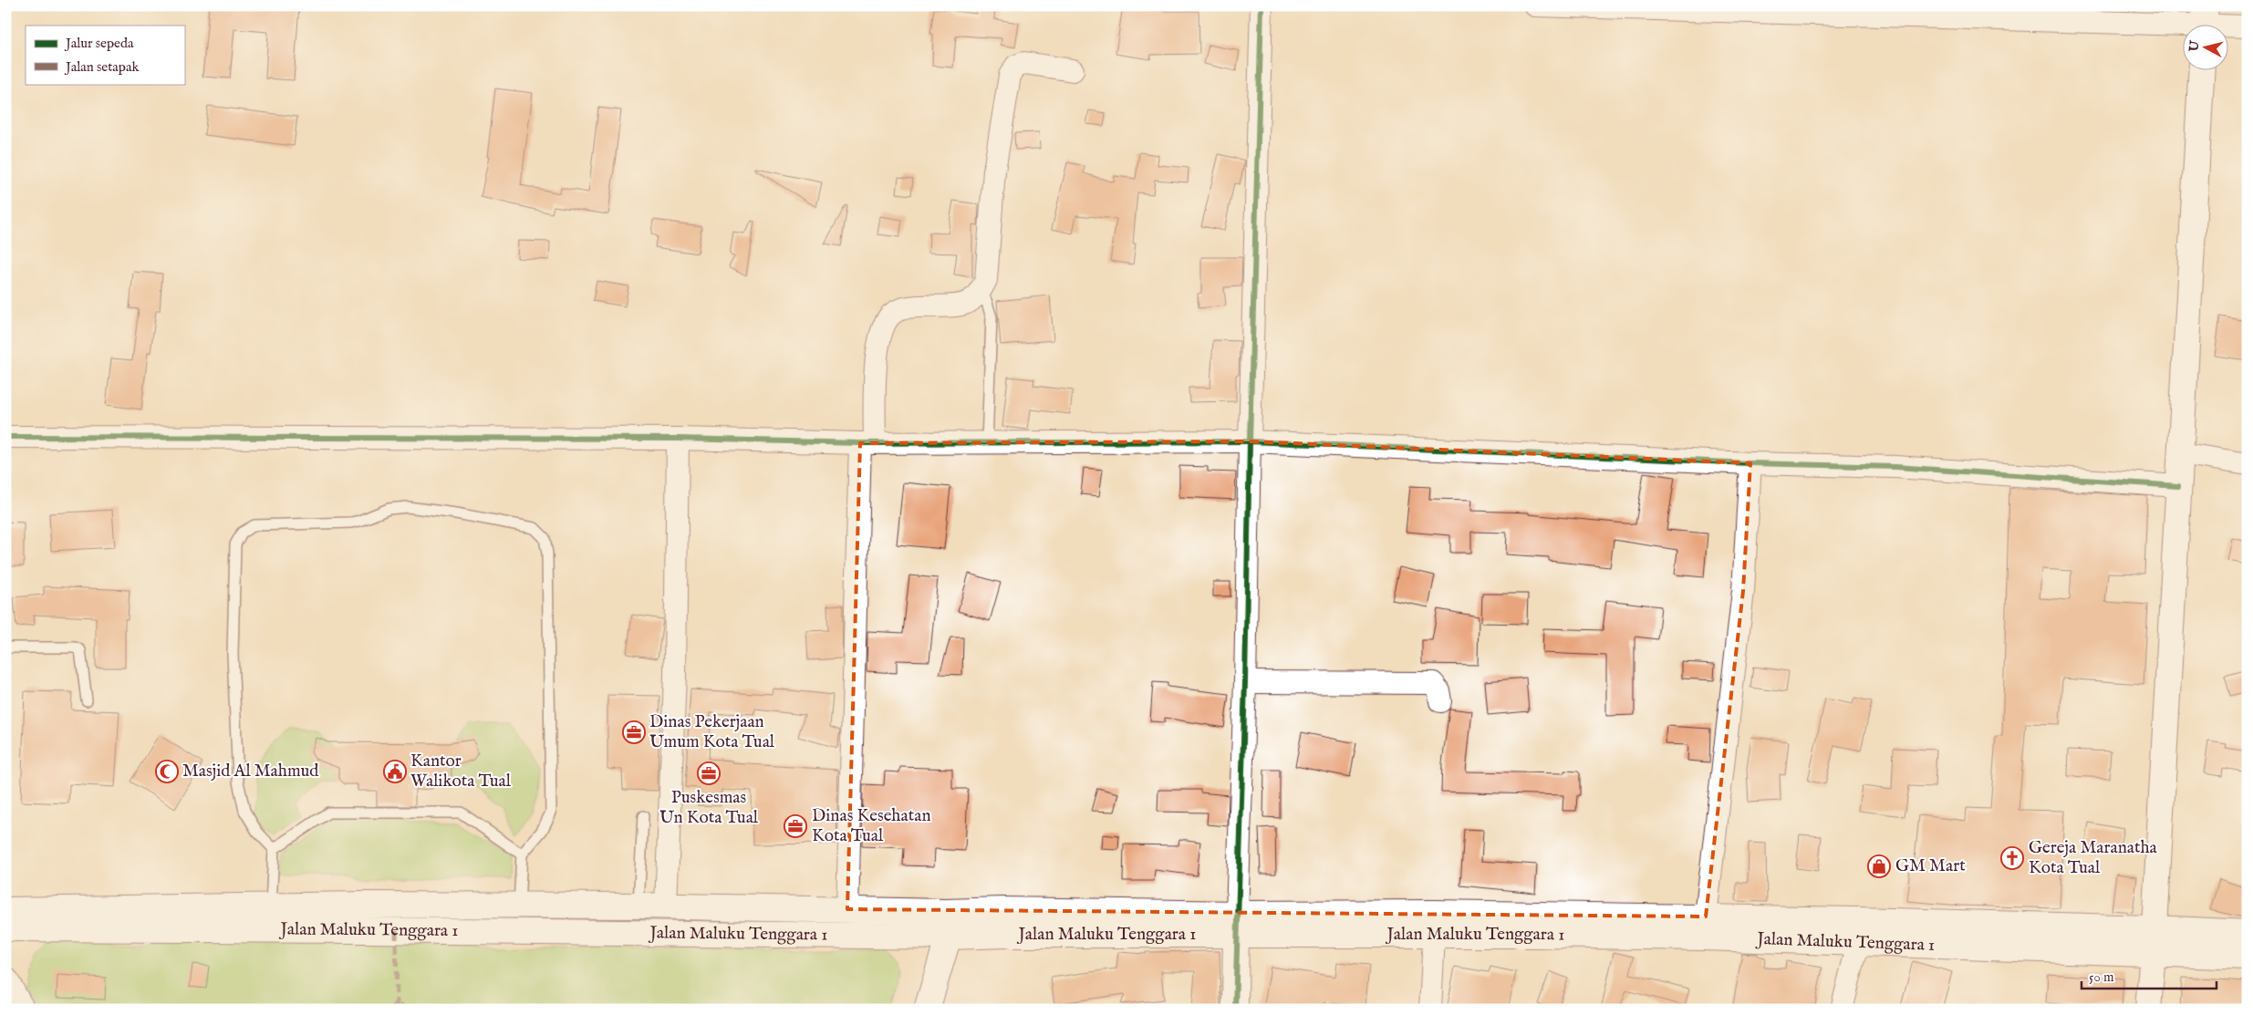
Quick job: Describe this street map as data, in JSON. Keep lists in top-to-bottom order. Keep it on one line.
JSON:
{"streets":{"main road":["Jalan Maluku Tenggara 1"]},"places":{"office":["Dinas Pekerjaan Umum Kota Tual","Puskesmas Un Kota Tual","Dinas Kesehatan Kota Tual"],"mosque":["Masjid Al Mahmud"],"public building":["Kantor Walikota Tual"],"church":["Gereja Maranatha Kota Tual"],"shop":["GM Mart"]},"legend":["Jalur sepeda","Jalan setapak"],"scale_bar":"50 m","north":"left"}
